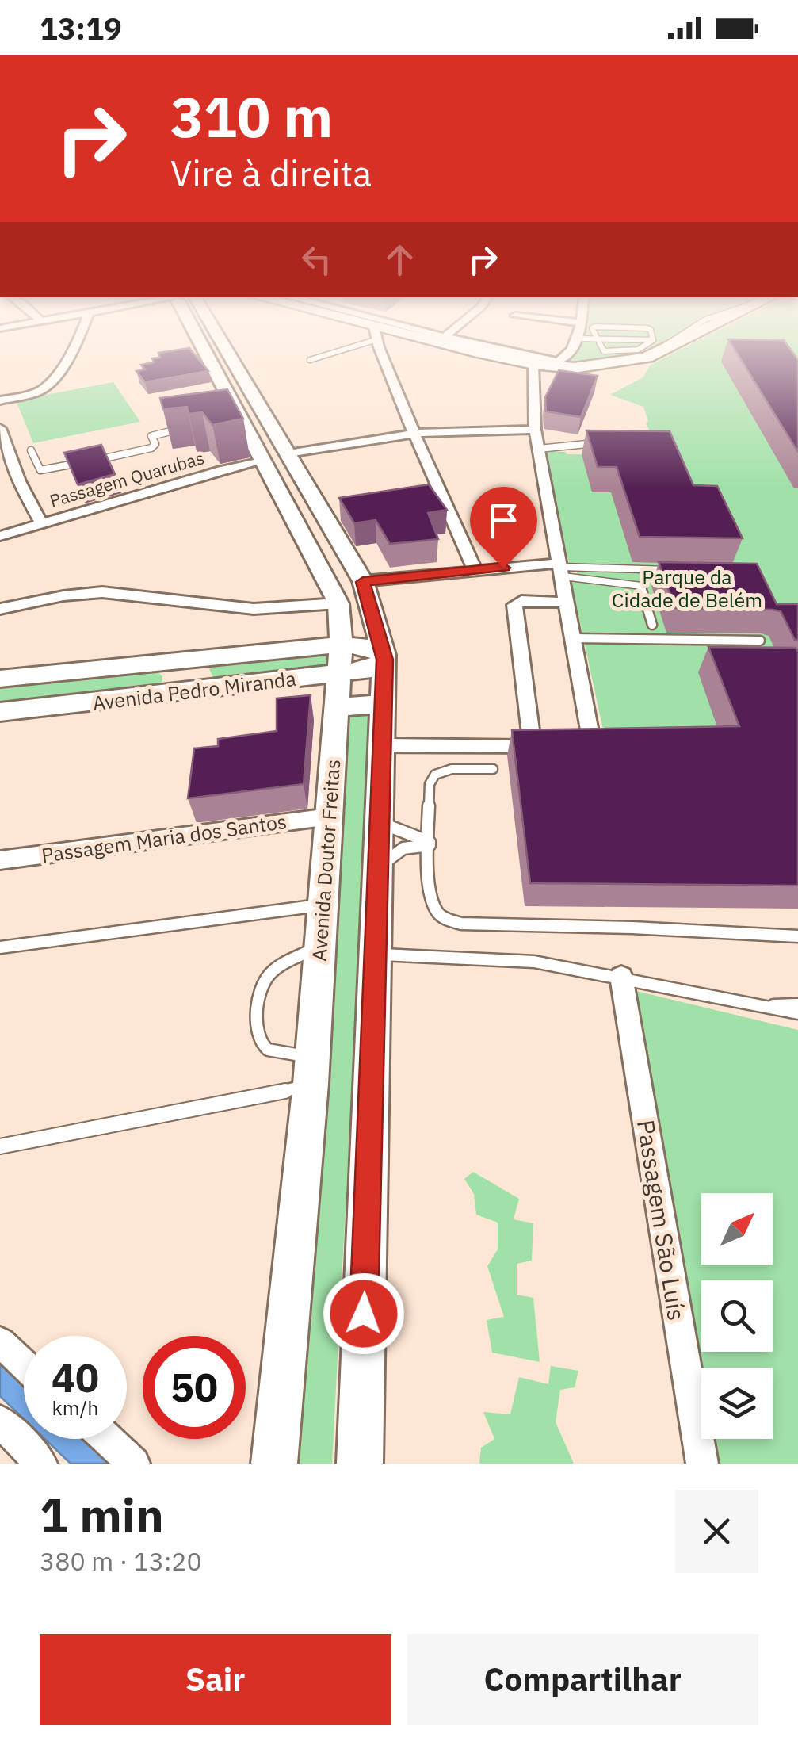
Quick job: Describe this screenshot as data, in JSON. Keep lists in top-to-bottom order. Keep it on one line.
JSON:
{"streets":{"main road":["Avenida Pedro Miranda","Avenida Doutor Freitas"],"street":["Passagem Quarubas","Passagem Maria dos Santos","Passagem São Luís"]},"crossings":[["Passagem Quarubas","Avenida Doutor Freitas"],["Avenida Pedro Miranda","Avenida Doutor Freitas"],["Passagem Maria dos Santos","Avenida Doutor Freitas"]],"parks":["Parque da Cidade de Belém"],"north":"top right","page":{"status":"13:19","turn":["310 m","Vire à direita"],"speed":"40 km/h","limit":"50","heading":["1 min","380 m · 13:20"],"buttons":["Sair","Compartilhar"]}}
